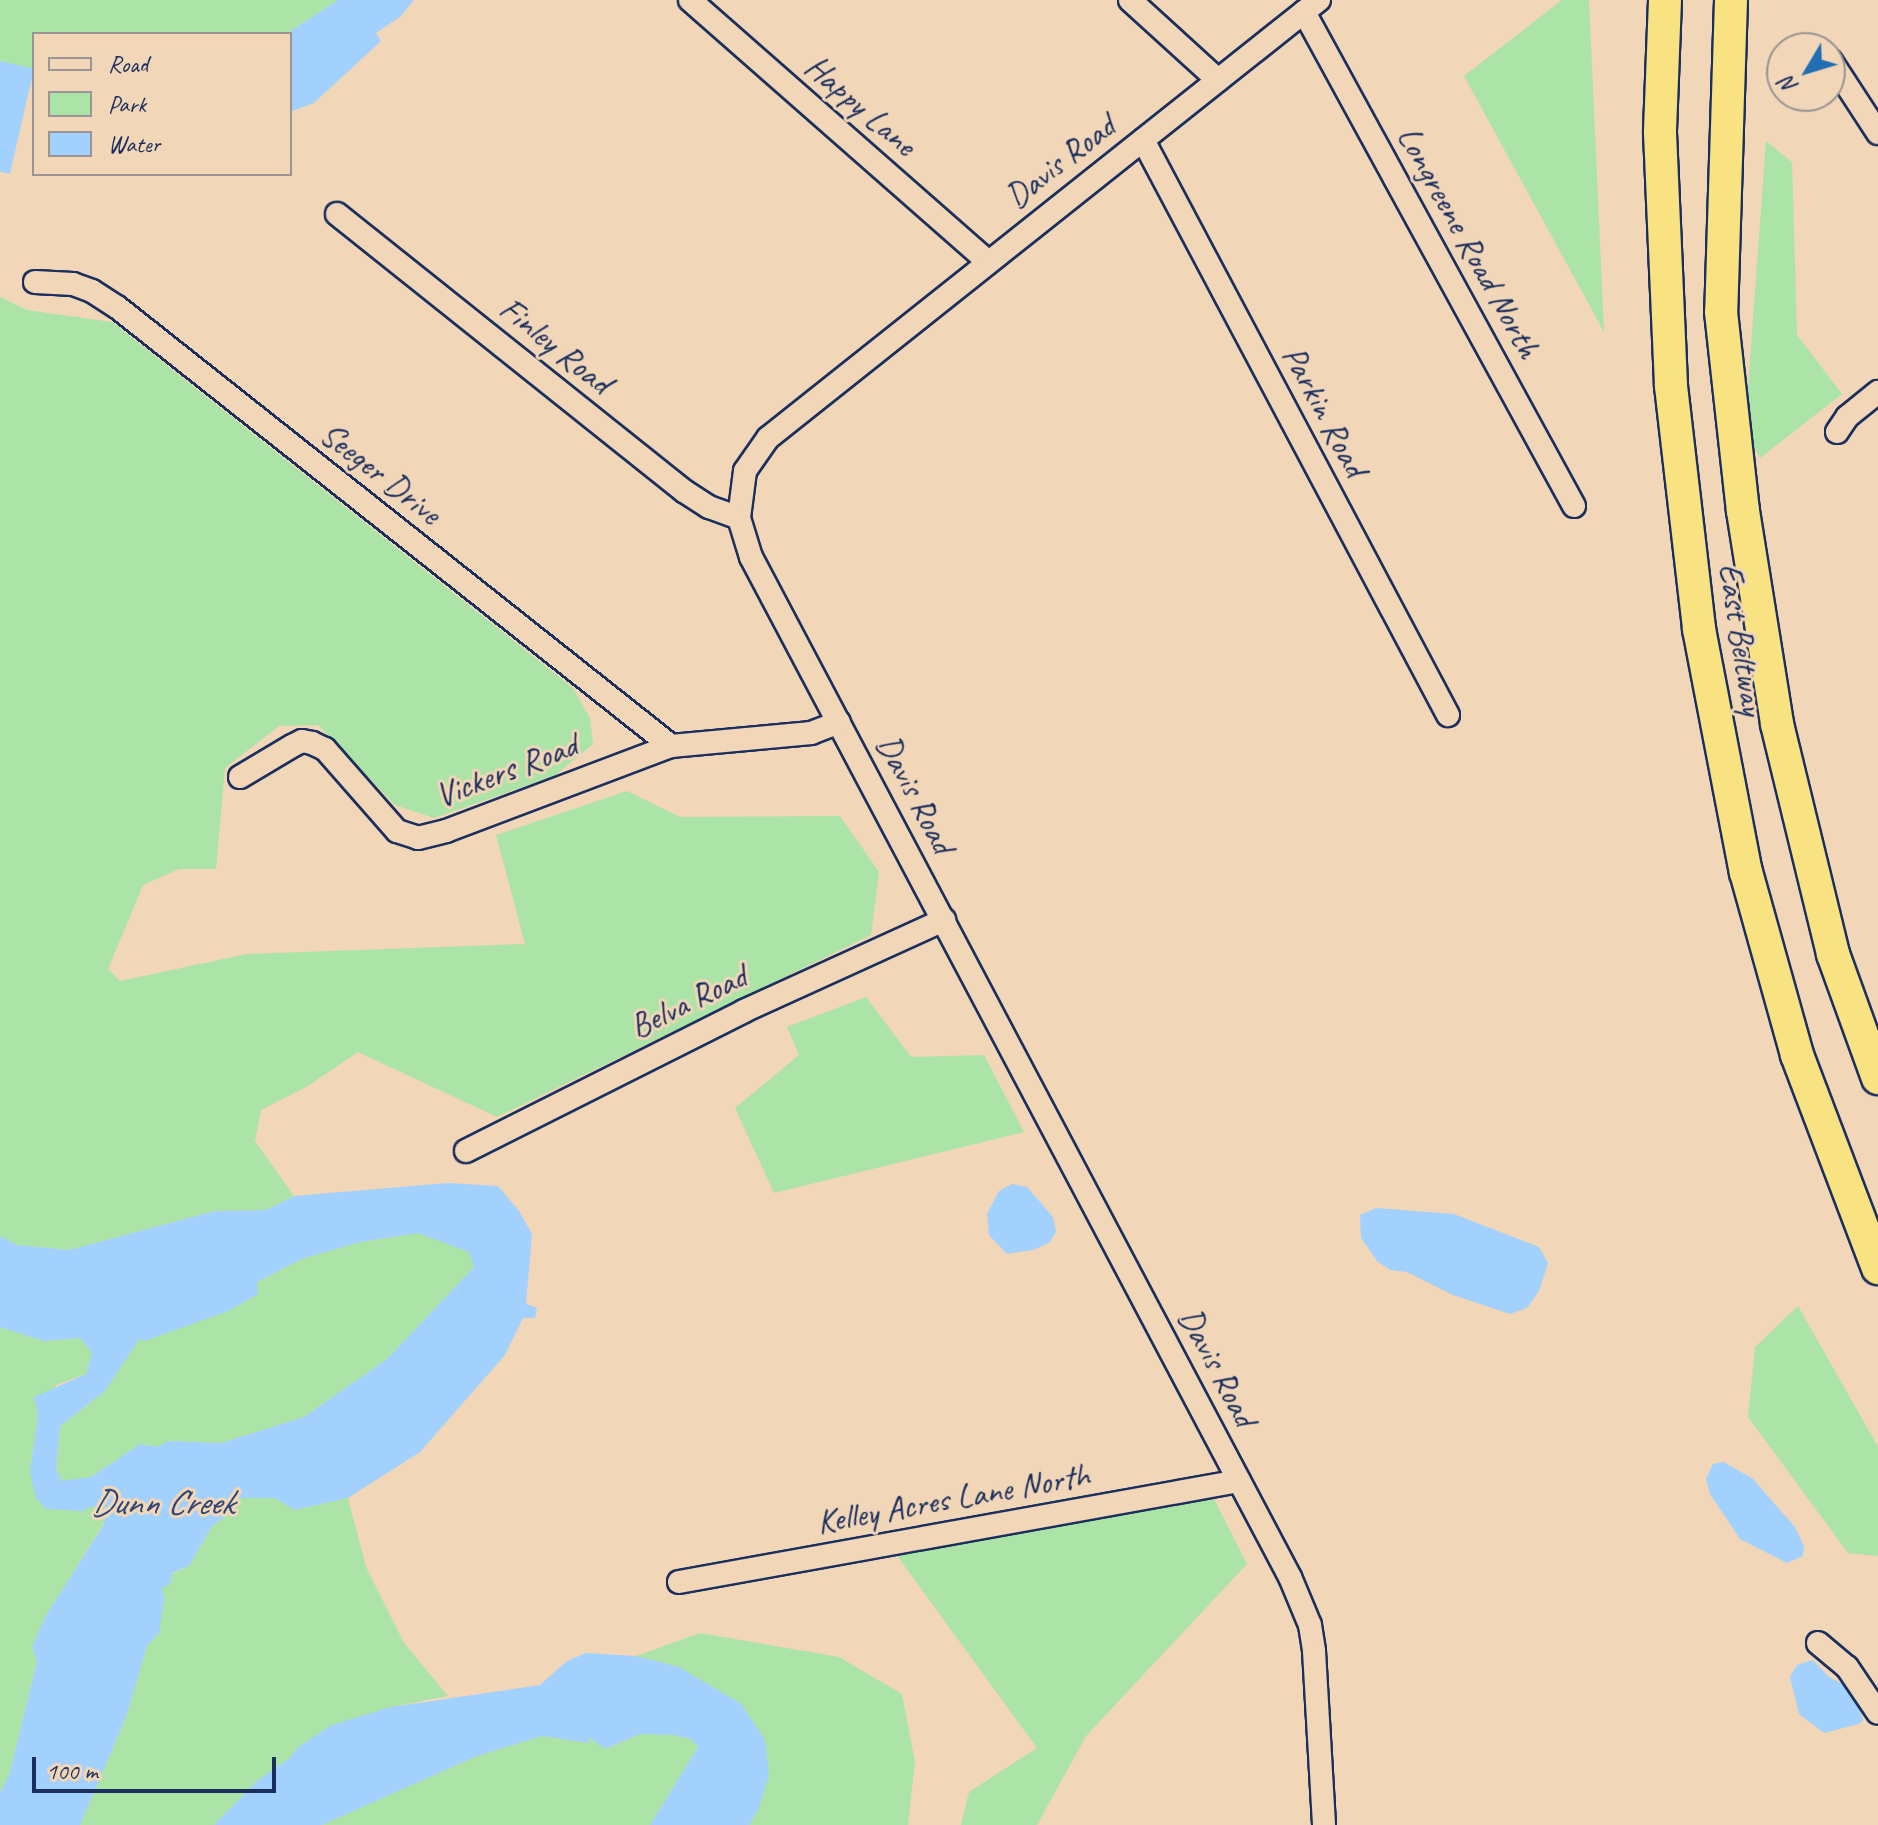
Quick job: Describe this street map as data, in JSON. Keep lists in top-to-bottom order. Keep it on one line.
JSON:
{"streets":{"highway":["East Beltway"],"street":["Happy Lane","Davis Road","Longreene Road North","Finley Road","Parkin Road","Seeger Drive","Vickers Road","Belva Road","Kelley Acres Lane North"]},"crossings":[["Happy Lane","Davis Road"],["Davis Road","Longreene Road North"],["Davis Road","Finley Road"],["Davis Road","Parkin Road"],["Davis Road","Vickers Road"],["Davis Road","Belva Road"],["Davis Road","Kelley Acres Lane North"],["Seeger Drive","Vickers Road"]],"water":["Dunn Creek"],"legend":["Road","Park","Water"],"scale_bar":"100 m","north":"bottom left"}
